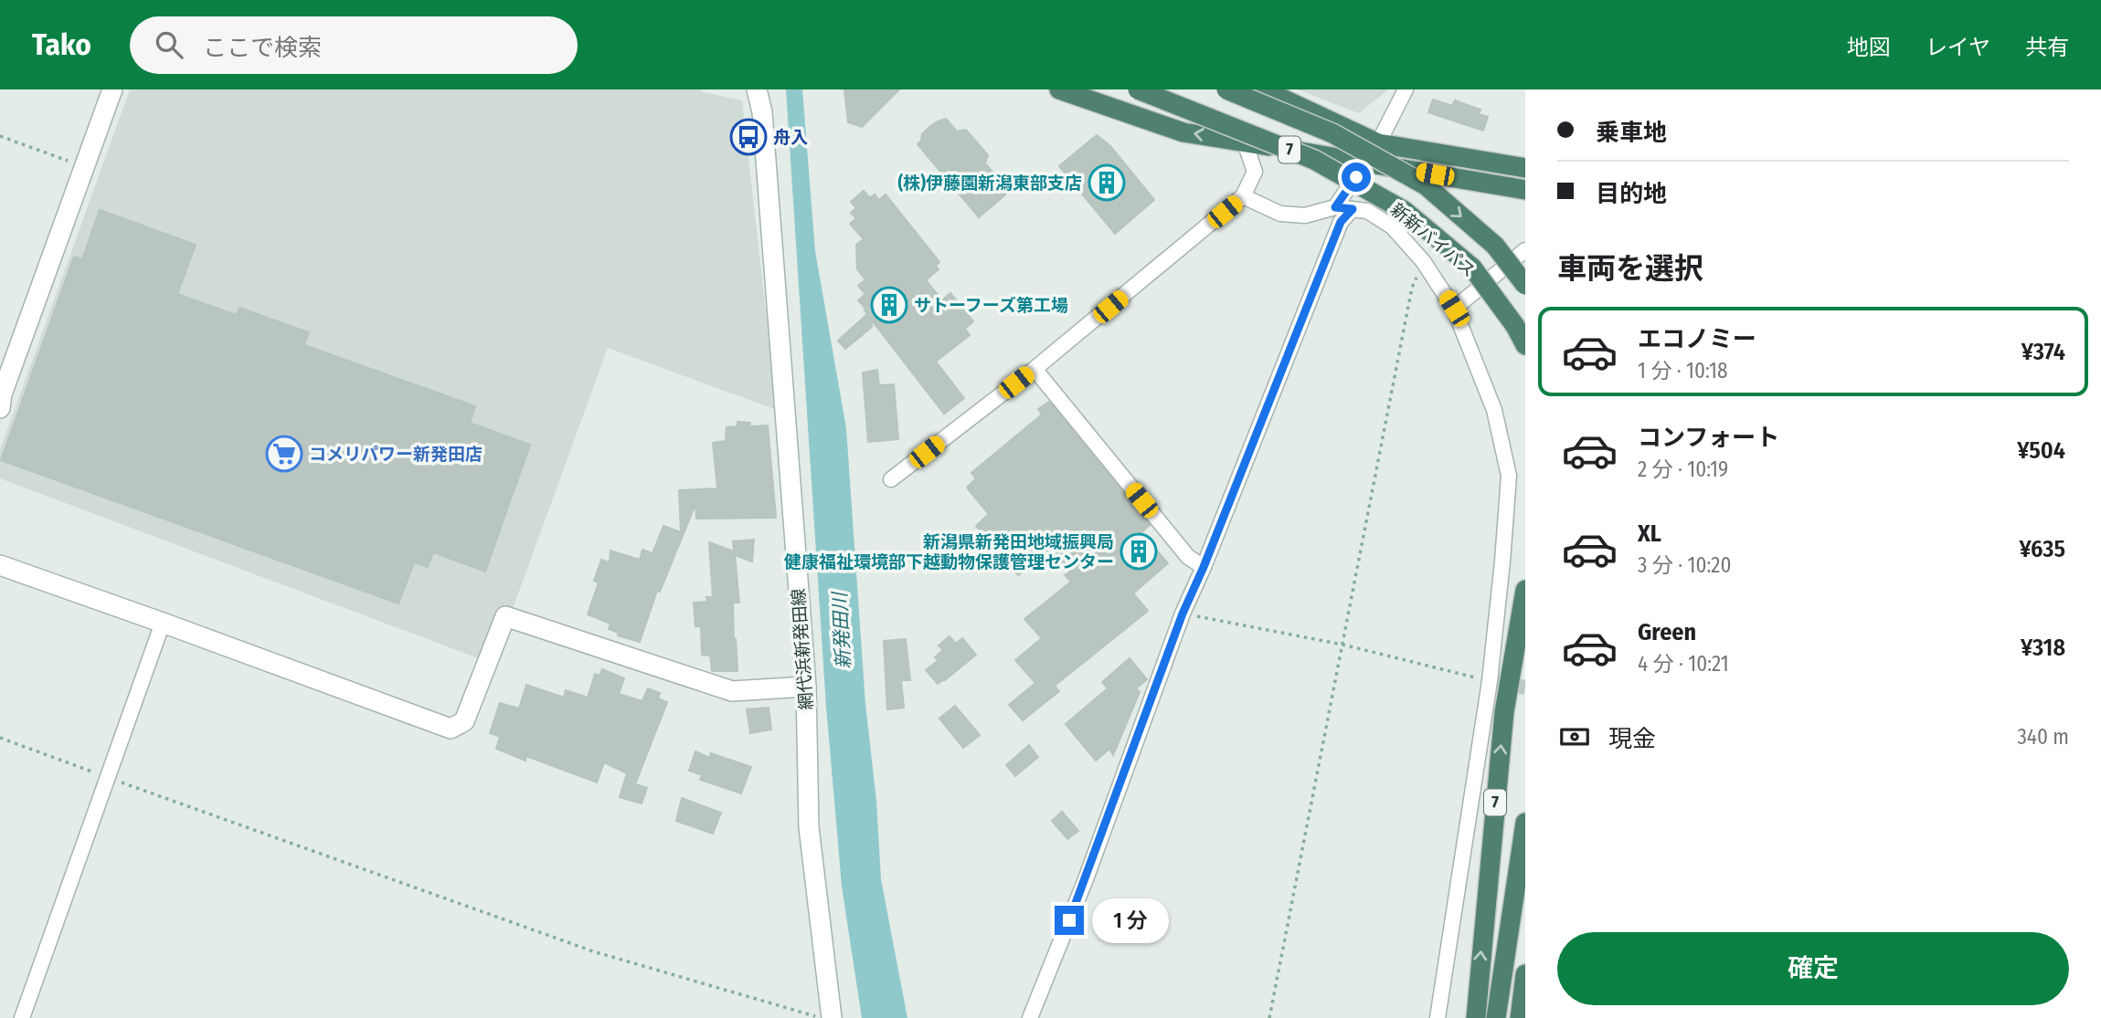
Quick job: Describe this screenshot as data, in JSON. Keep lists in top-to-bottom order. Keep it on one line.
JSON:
{"streets":{"highway":["7","新新バイパス"],"street":["網代浜新発田線"]},"water":["新発田川"],"places":{"bus stop":["舟入"],"building":["(株)伊藤園新潟東部支店","サトーフーズ第工場","新潟県新発田地域振興局 健康福祉環境部下越動物保護管理センター"],"supermarket":["コメリパワー新発田店"]},"page":{"header":"Tako","search":"ここで検索","nav":["地図","レイヤ","共有"],"banner":["乗車地","目的地"],"heading":"車両を選択","list":[{"name":"エコノミー","note":"1 分 · 10:18","value":"¥374"},{"name":"コンフォート","note":"2 分 · 10:19","value":"¥504"},{"name":"XL","note":"3 分 · 10:20","value":"¥635"},{"name":"Green","note":"4 分 · 10:21","value":"¥318"}],"pay":["現金","340 m"],"bubble":"1 分","buttons":"確定"}}
